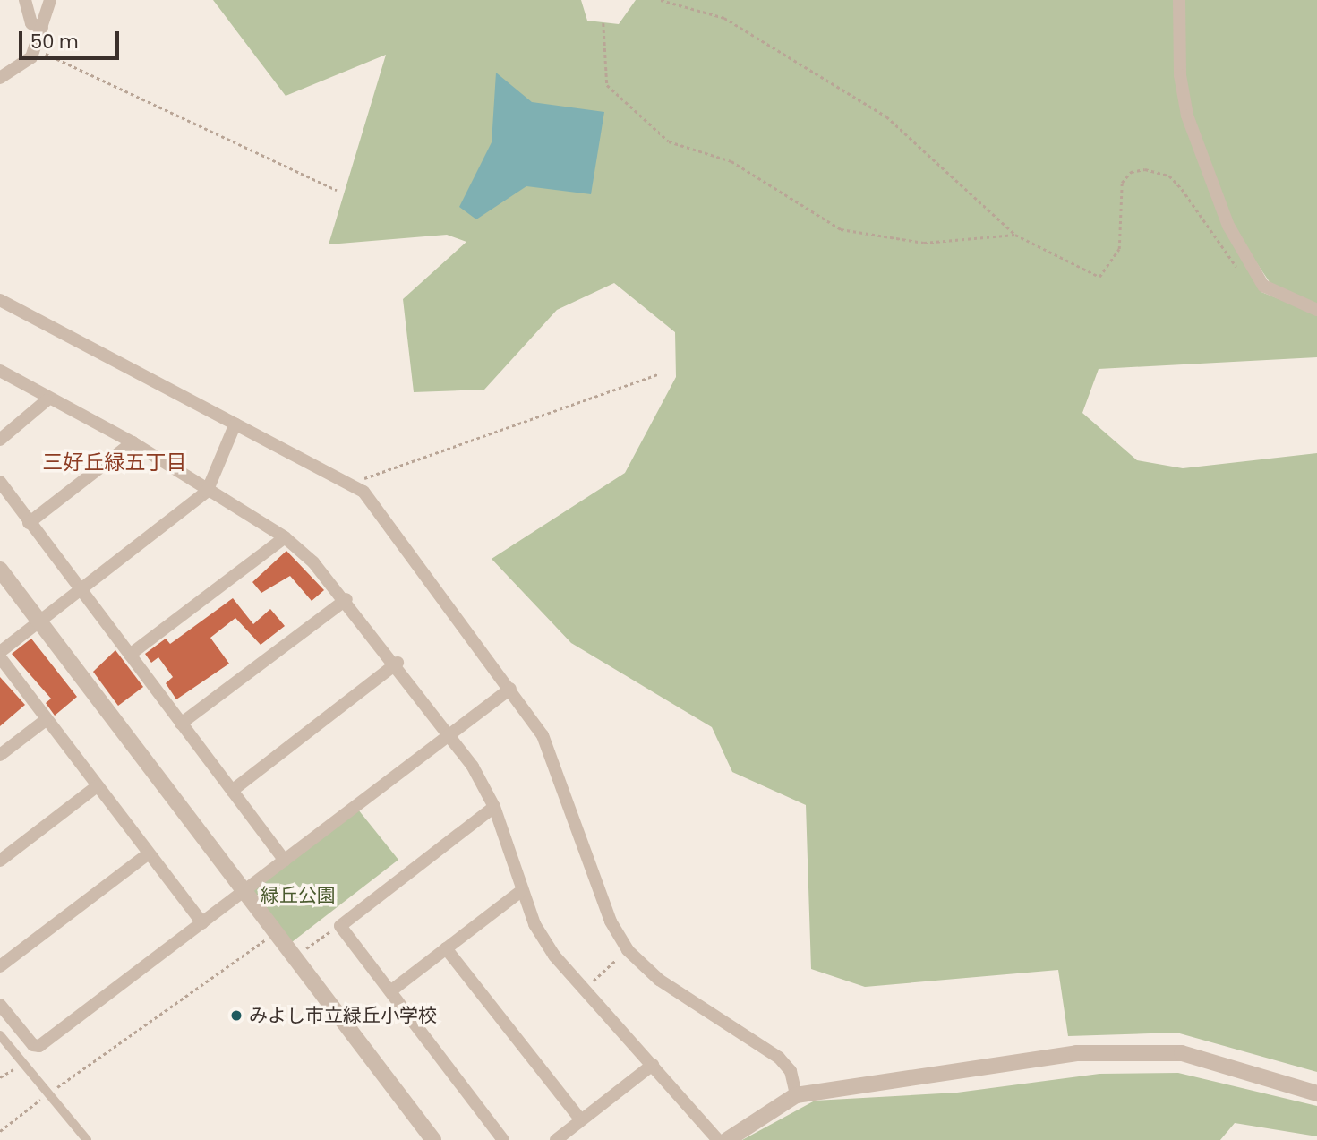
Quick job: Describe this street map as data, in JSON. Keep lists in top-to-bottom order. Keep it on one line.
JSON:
{"districts":["三好丘緑五丁目"],"parks":["緑丘公園"],"places":["みよし市立緑丘小学校"],"scale_bar":"50 m"}
